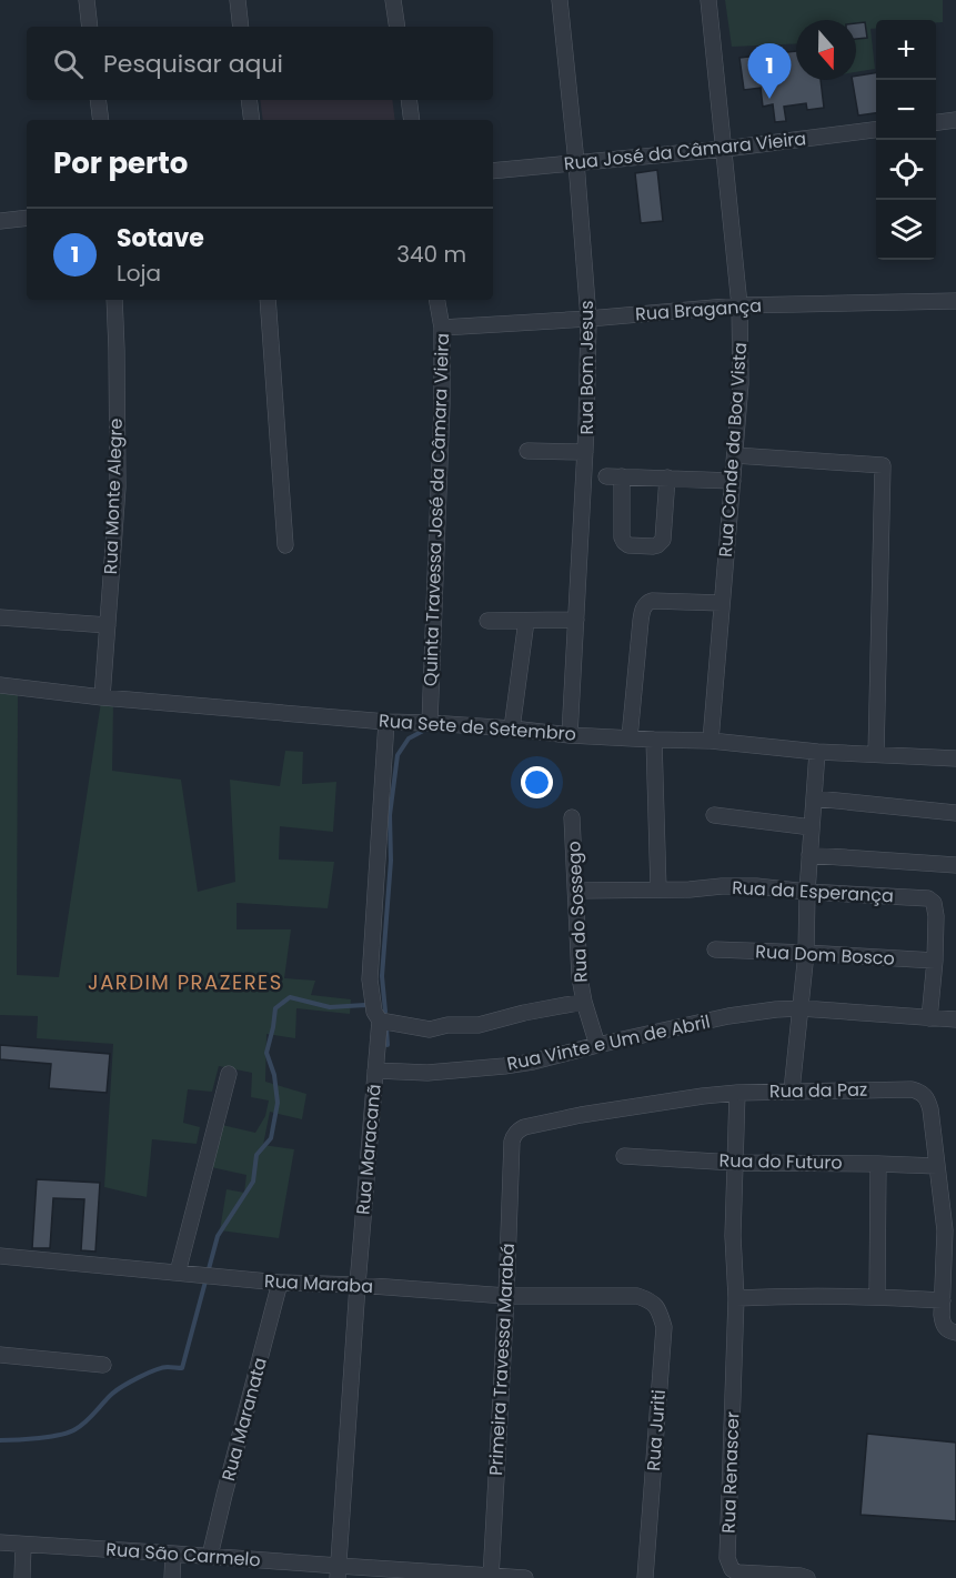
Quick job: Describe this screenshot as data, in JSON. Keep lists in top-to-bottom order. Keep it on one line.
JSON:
{"streets":{"street":["Rua José da Câmara Vieira","Rua Bragança","Rua Bom Jesus","Rua Conde da Boa Vista","Rua Monte Alegre","Quinta Travessa José da Câmara Vieira","Rua Sete de Setembro","Rua da Esperança","Rua do Sossego","Rua Dom Bosco","Rua Vinte e Um de Abril","Rua da Paz","Rua Maracanã","Rua do Futuro","Rua Maraba","Primeira Travessa Marabá","Rua Maranata","Rua Juriti","Rua Renascer","Rua São Carmelo"]},"crossings":[["Rua José da Câmara Vieira","Rua Bom Jesus"],["Rua José da Câmara Vieira","Rua Conde da Boa Vista"],["Rua Bragança","Rua Bom Jesus"],["Rua Bragança","Rua Conde da Boa Vista"],["Rua Bragança","Quinta Travessa José da Câmara Vieira"],["Rua Bom Jesus","Rua Sete de Setembro"],["Rua Conde da Boa Vista","Rua Sete de Setembro"],["Rua Monte Alegre","Rua Sete de Setembro"],["Quinta Travessa José da Câmara Vieira","Rua Sete de Setembro"],["Rua Sete de Setembro","Rua Maracanã"],["Rua da Esperança","Rua do Sossego"],["Rua da Esperança","Rua Dom Bosco"],["Rua do Sossego","Rua Vinte e Um de Abril"],["Rua Vinte e Um de Abril","Rua Maracanã"],["Rua da Paz","Rua do Futuro"],["Rua da Paz","Primeira Travessa Marabá"],["Rua Maracanã","Rua Maraba"],["Rua Maracanã","Rua São Carmelo"],["Rua Maraba","Primeira Travessa Marabá"],["Rua Maraba","Rua Maranata"],["Rua Maraba","Rua Juriti"],["Primeira Travessa Marabá","Rua São Carmelo"],["Rua Maranata","Rua São Carmelo"]],"districts":["JARDIM PRAZERES"],"north":"bottom","page":{"map_buttons":["+","−"],"search":"Pesquisar aqui","pins":"1","heading":"Por perto","list":[{"mark":"1","name":"Sotave","note":"Loja","value":"340 m"}]}}
